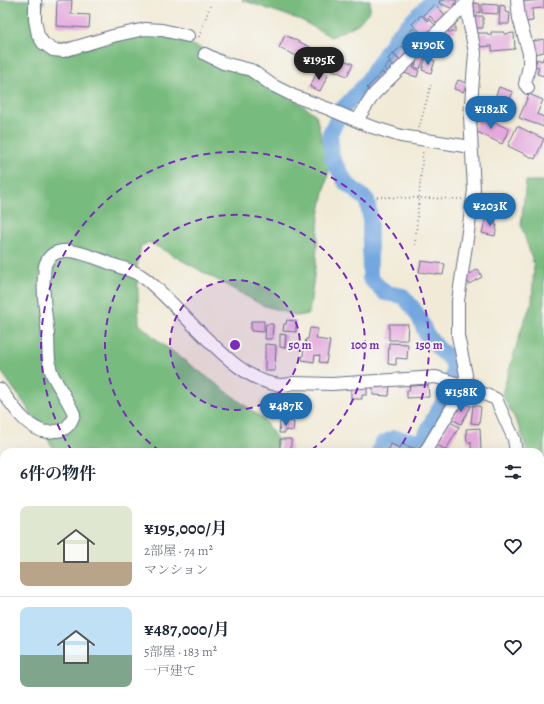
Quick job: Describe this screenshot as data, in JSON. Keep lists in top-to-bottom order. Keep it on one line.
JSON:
{"page":{"price":["¥190K","¥195K","¥182K","¥203K","¥158K","¥487K"],"heading":"6件の物件","list":[{"name":"¥195,000/月","note":"2部屋 · 74 m² · マンション"},{"name":"¥487,000/月","note":"5部屋 · 183 m² · 一戸建て"}]},"rings":["50 m","100 m","150 m"]}
